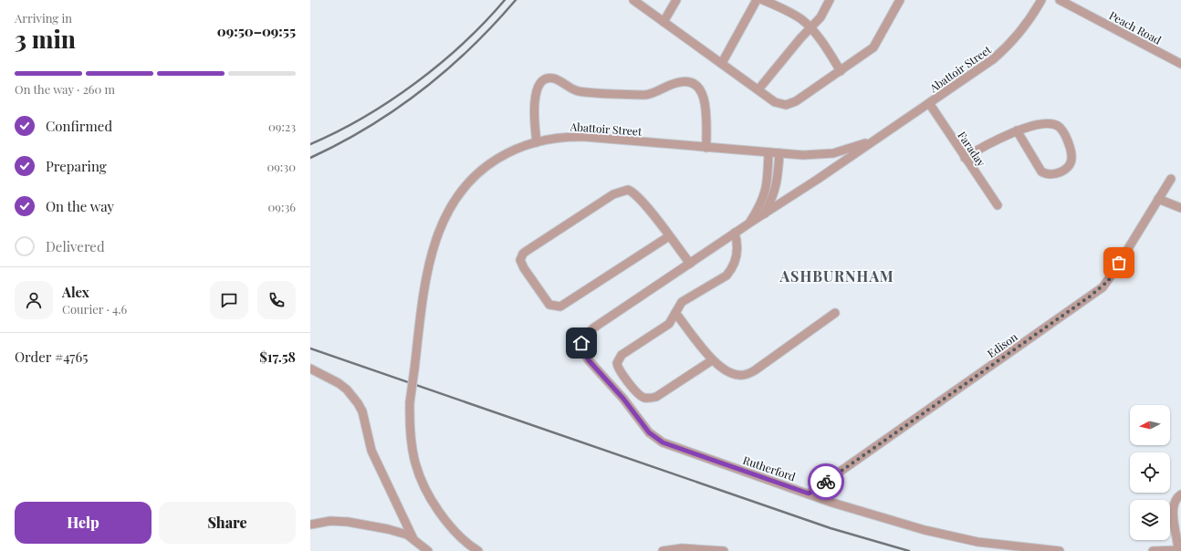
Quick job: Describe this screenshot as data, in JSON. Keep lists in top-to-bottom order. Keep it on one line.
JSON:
{"streets":{"street":["Peach Road","Abattoir Street","Faraday","Edison","Rutherford"]},"crossings":[["Abattoir Street","Faraday"],["Abattoir Street","Rutherford"],["Edison","Rutherford"]],"districts":["ASHBURNHAM"],"north":"left","page":{"heading":["3 min","Arriving in","09:50–09:55"],"panel":["Alex","Courier · 4.6","Order #4765","$17.58"],"bar":"On the way · 260 m","list":[["Confirmed","09:23"],["Preparing","09:30"],["On the way","09:36"],"Delivered"],"buttons":["Help","Share"]}}
